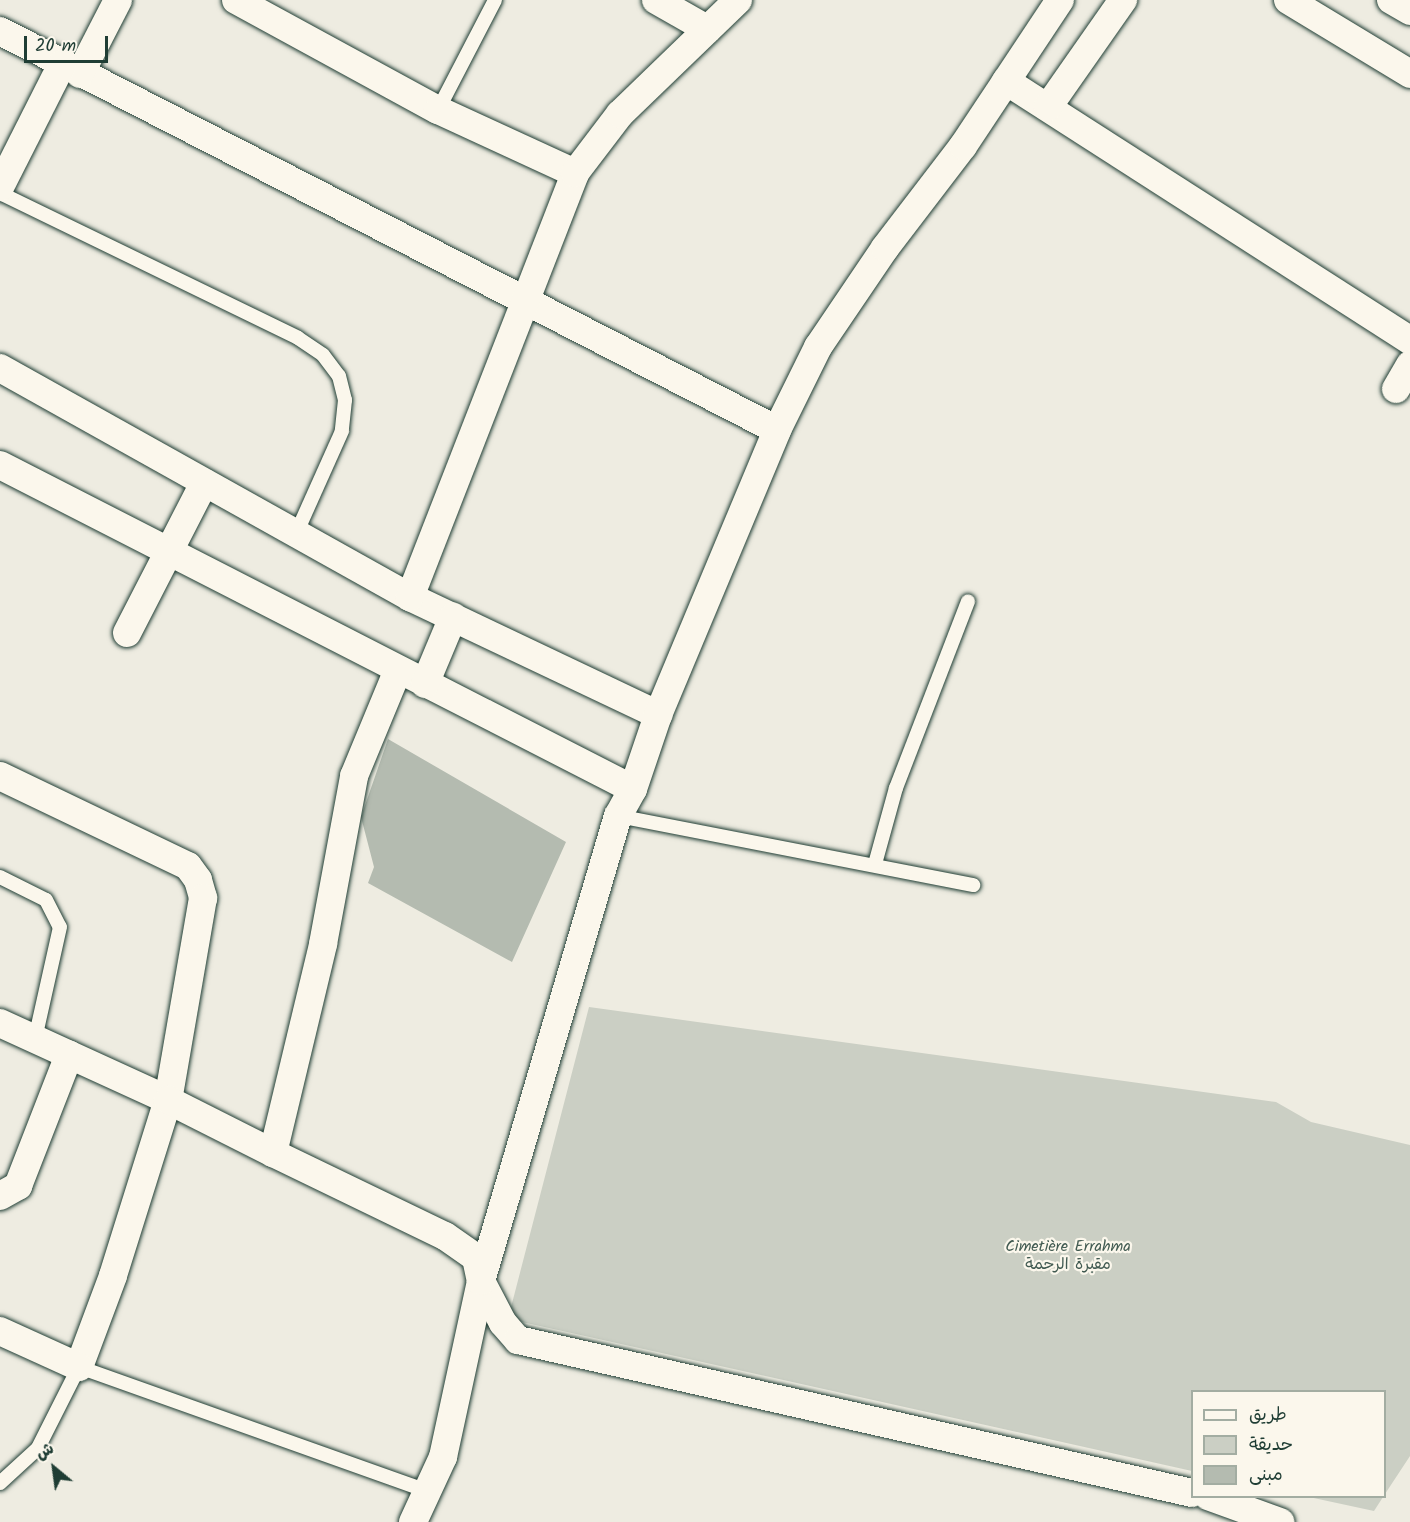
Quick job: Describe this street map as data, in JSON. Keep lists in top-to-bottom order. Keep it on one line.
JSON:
{"parks":["Cimetière Errahma مقبرة الرحمة"],"legend":["طريق","حديقة","مبنى"],"scale_bar":"20 m","north":"top left"}
